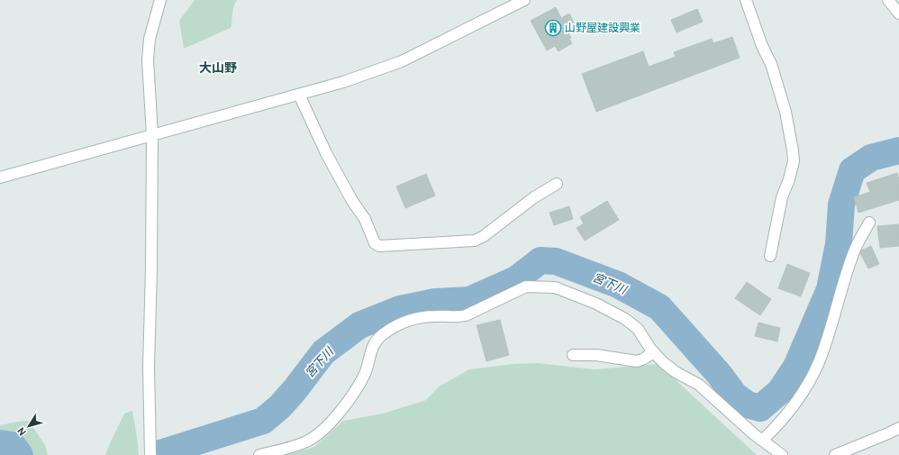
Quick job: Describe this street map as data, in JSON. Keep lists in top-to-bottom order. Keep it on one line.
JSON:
{"districts":["大山野"],"water":["宮下川"],"places":{"building":["山野屋建設興業"]},"north":"bottom left"}
